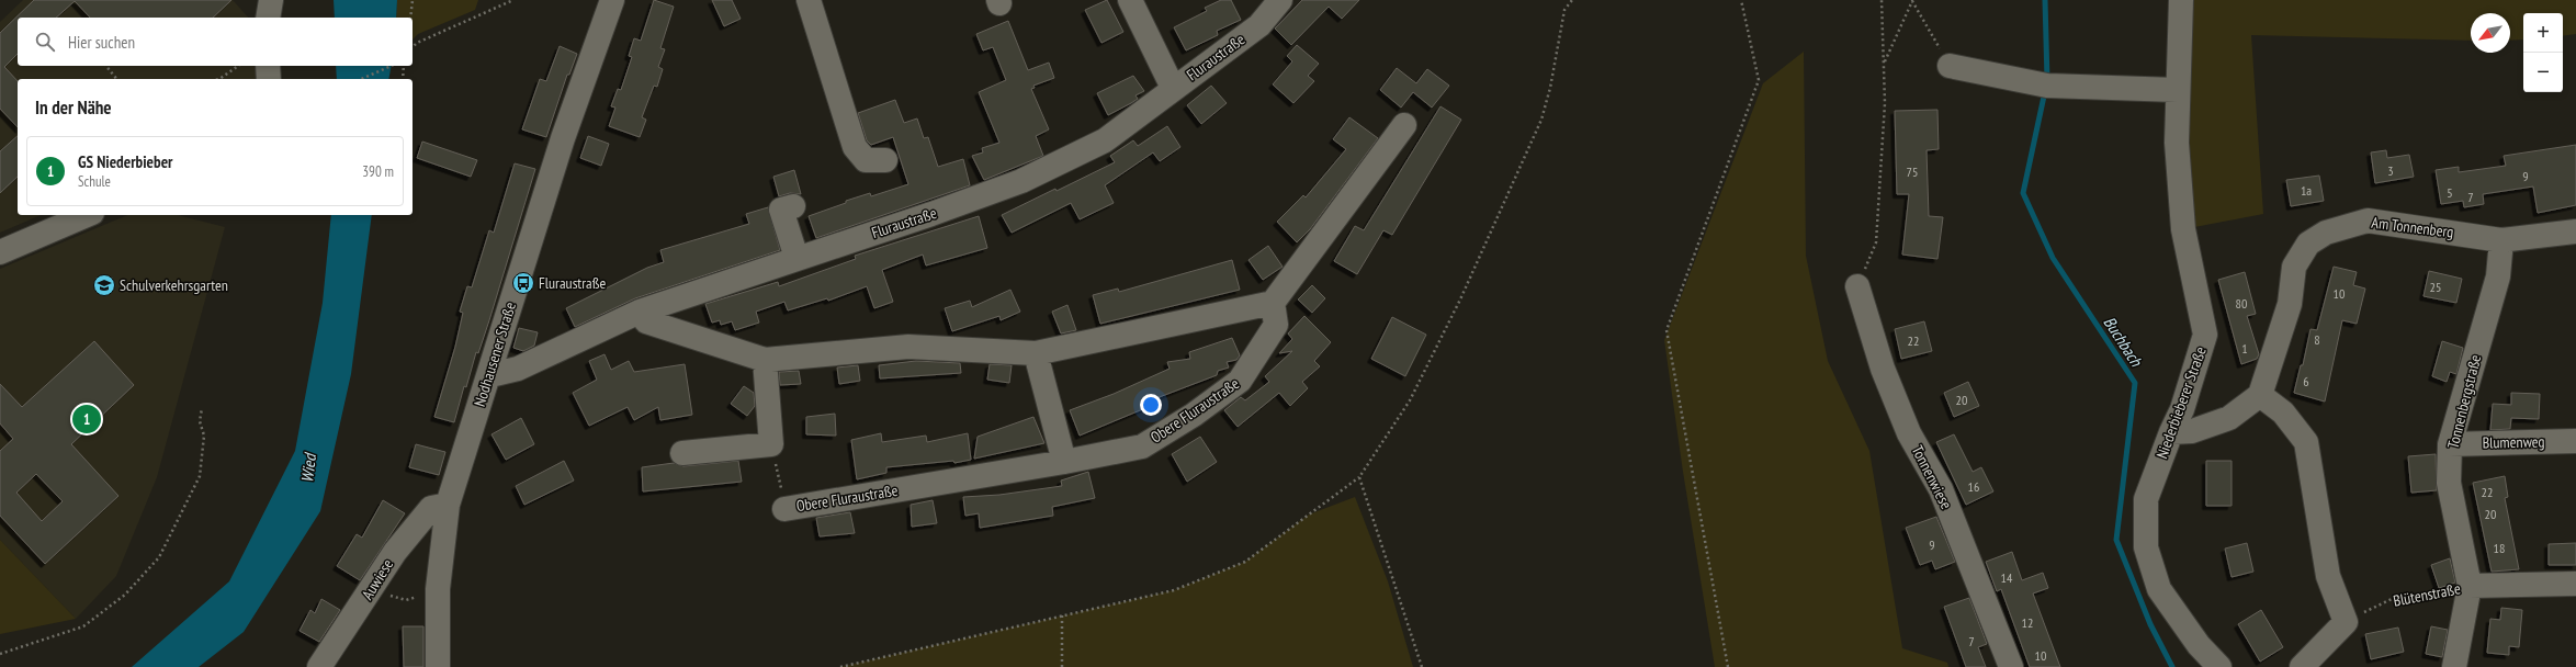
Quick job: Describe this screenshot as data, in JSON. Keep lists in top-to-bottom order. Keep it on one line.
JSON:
{"streets":{"street":["Fluraustraße","Am Tonnenberg","Nodhausener Straße","Tonnenbergstraße","Niederbieberer Straße","Obere Fluraustraße","Blumenweg","Tonnenwiese","Auwiese","Blütenstraße"]},"crossings":[["Fluraustraße","Nodhausener Straße"],["Am Tonnenberg","Tonnenbergstraße"],["Nodhausener Straße","Auwiese"],["Tonnenbergstraße","Blumenweg"],["Tonnenbergstraße","Blütenstraße"]],"water":["Buchbach","Wied"],"places":{"bus stop":["Fluraustraße"],"school or university":["Schulverkehrsgarten"]},"house_numbers":["3","75","9","1a","5","7","25","10","80","8","22","1","6","20","16","22","20","9","18","14","12","7","10"],"north":"bottom left","page":{"map_buttons":["+","−"],"search":"Hier suchen","heading":"In der Nähe","list":[{"mark":"1","name":"GS Niederbieber","note":"Schule","value":"390 m"}],"pins":"1"}}
